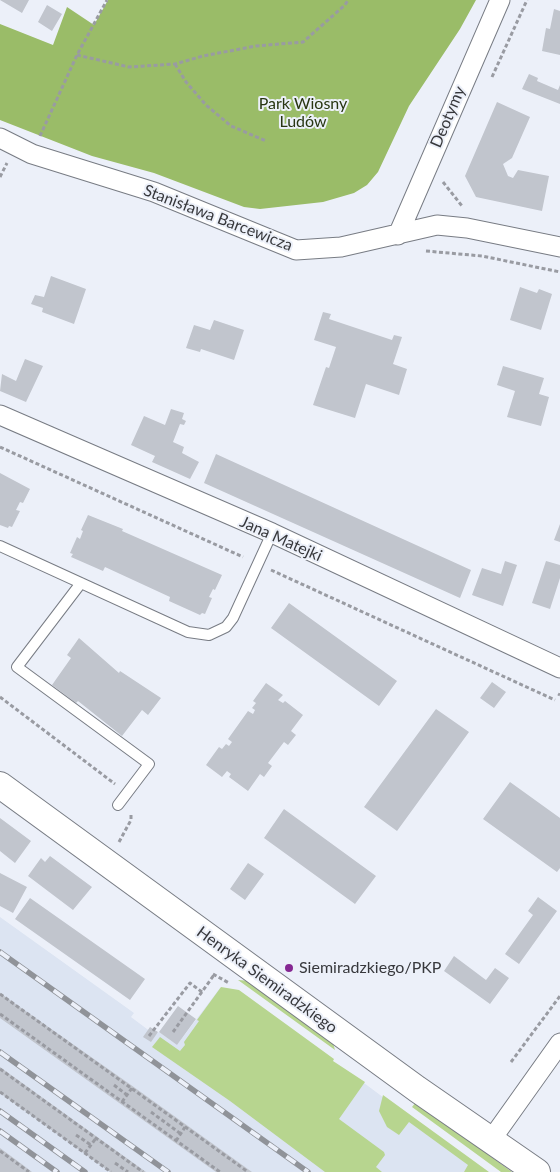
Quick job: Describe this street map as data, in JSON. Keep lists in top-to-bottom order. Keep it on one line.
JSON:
{"streets":{"street":["Deotymy","Stanisława Barcewicza","Jana Matejki","Henryka Siemiradzkiego"]},"crossings":[["Deotymy","Stanisława Barcewicza"]],"parks":["Park Wiosny Ludów"],"places":["Siemiradzkiego/PKP"]}
